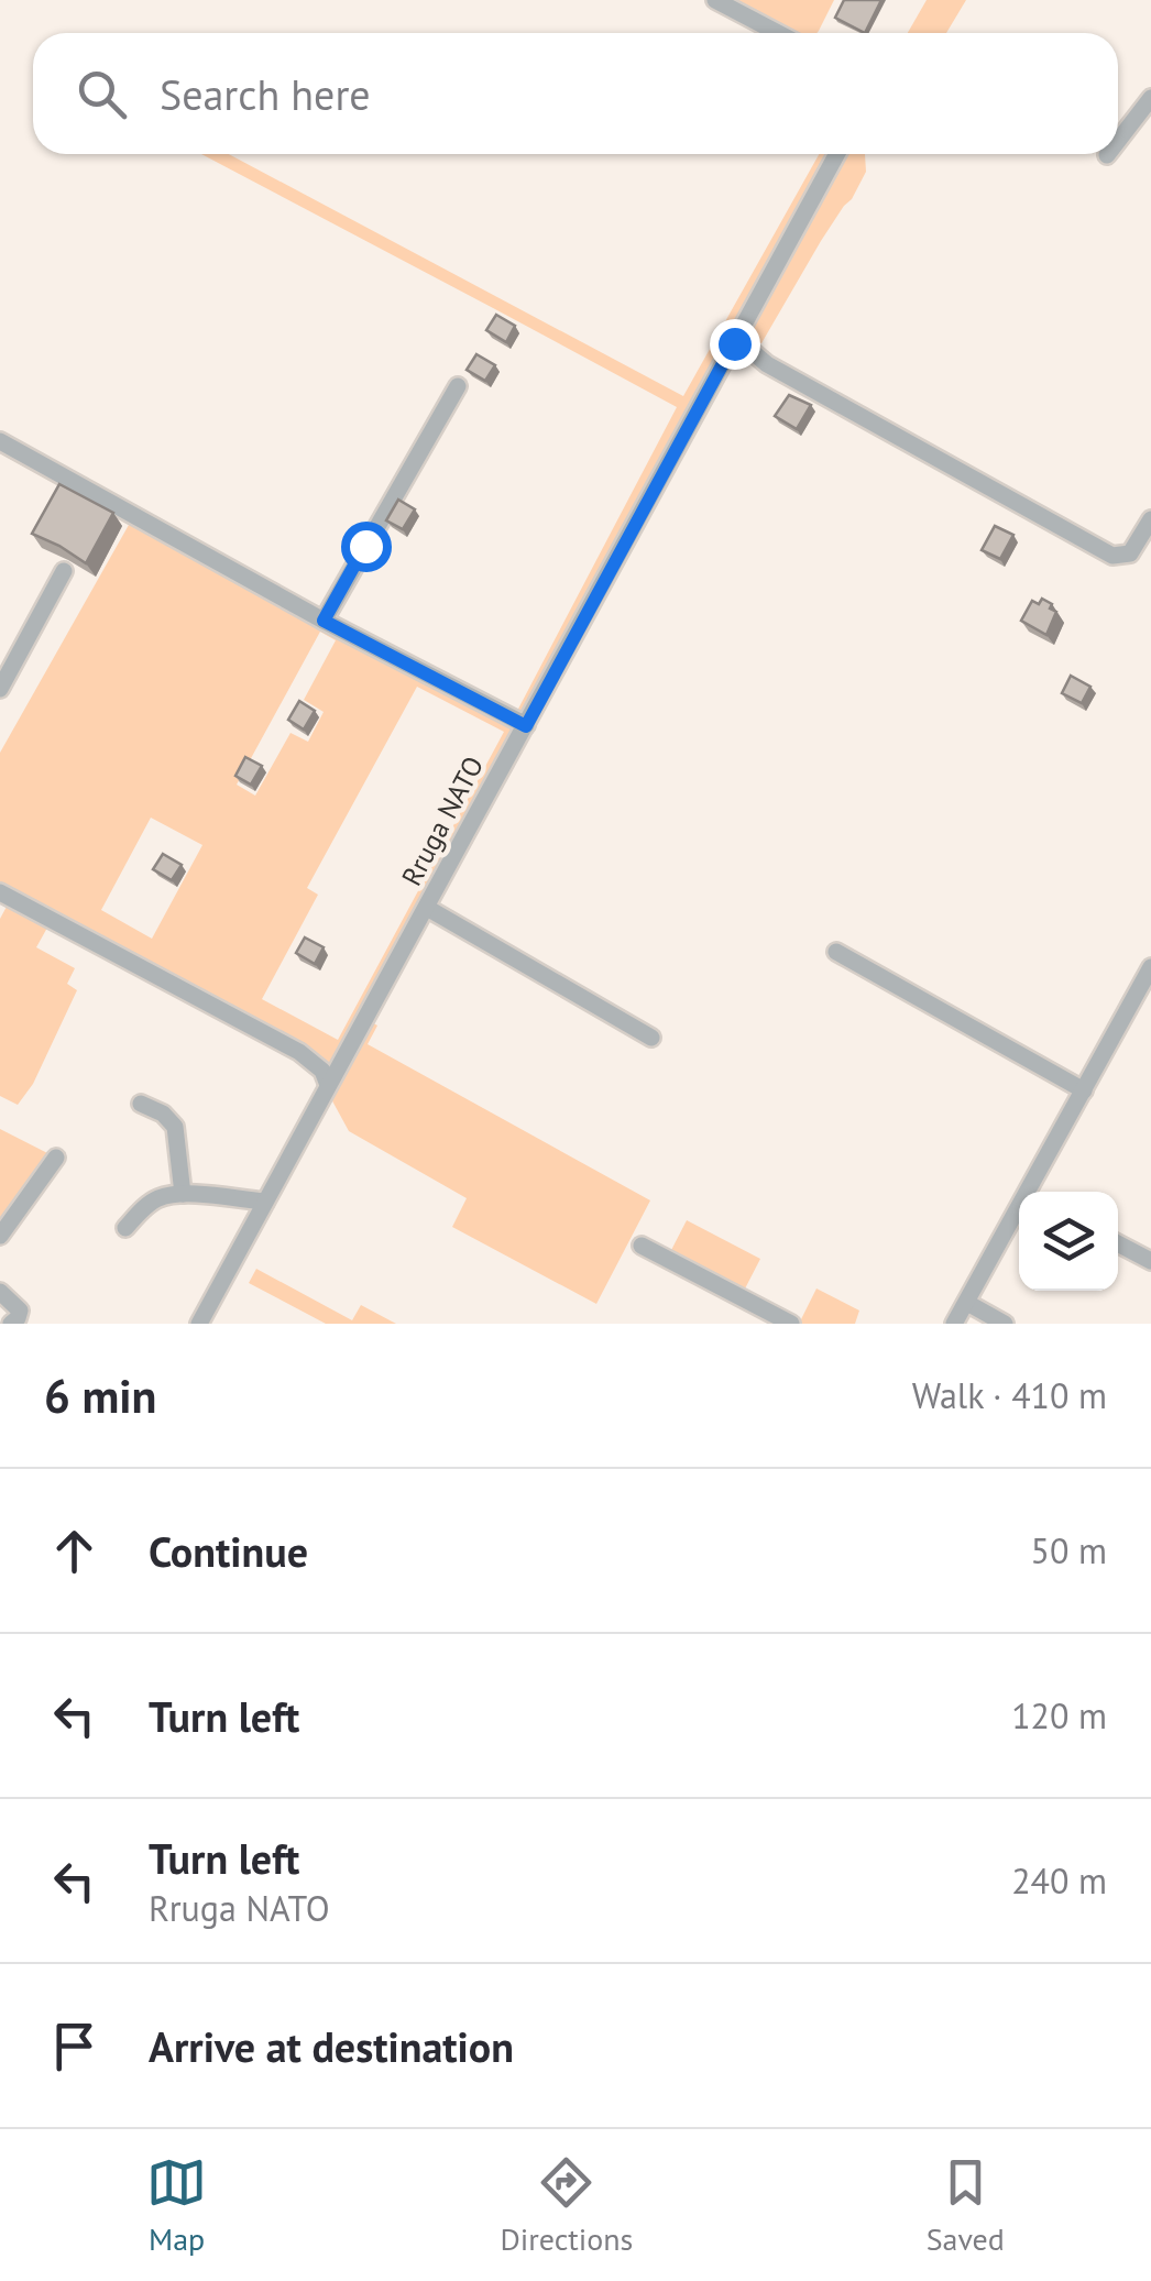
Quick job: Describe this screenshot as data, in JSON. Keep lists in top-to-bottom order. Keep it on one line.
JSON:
{"streets":{"street":["Rruga NATO"]},"page":{"search":"Search here","heading":["6 min","Walk · 410 m"],"list":[["Continue","50 m"],["Turn left","120 m"],["Turn left","Rruga NATO","240 m"],"Arrive at destination"],"nav":["Map","Directions","Saved"]}}
